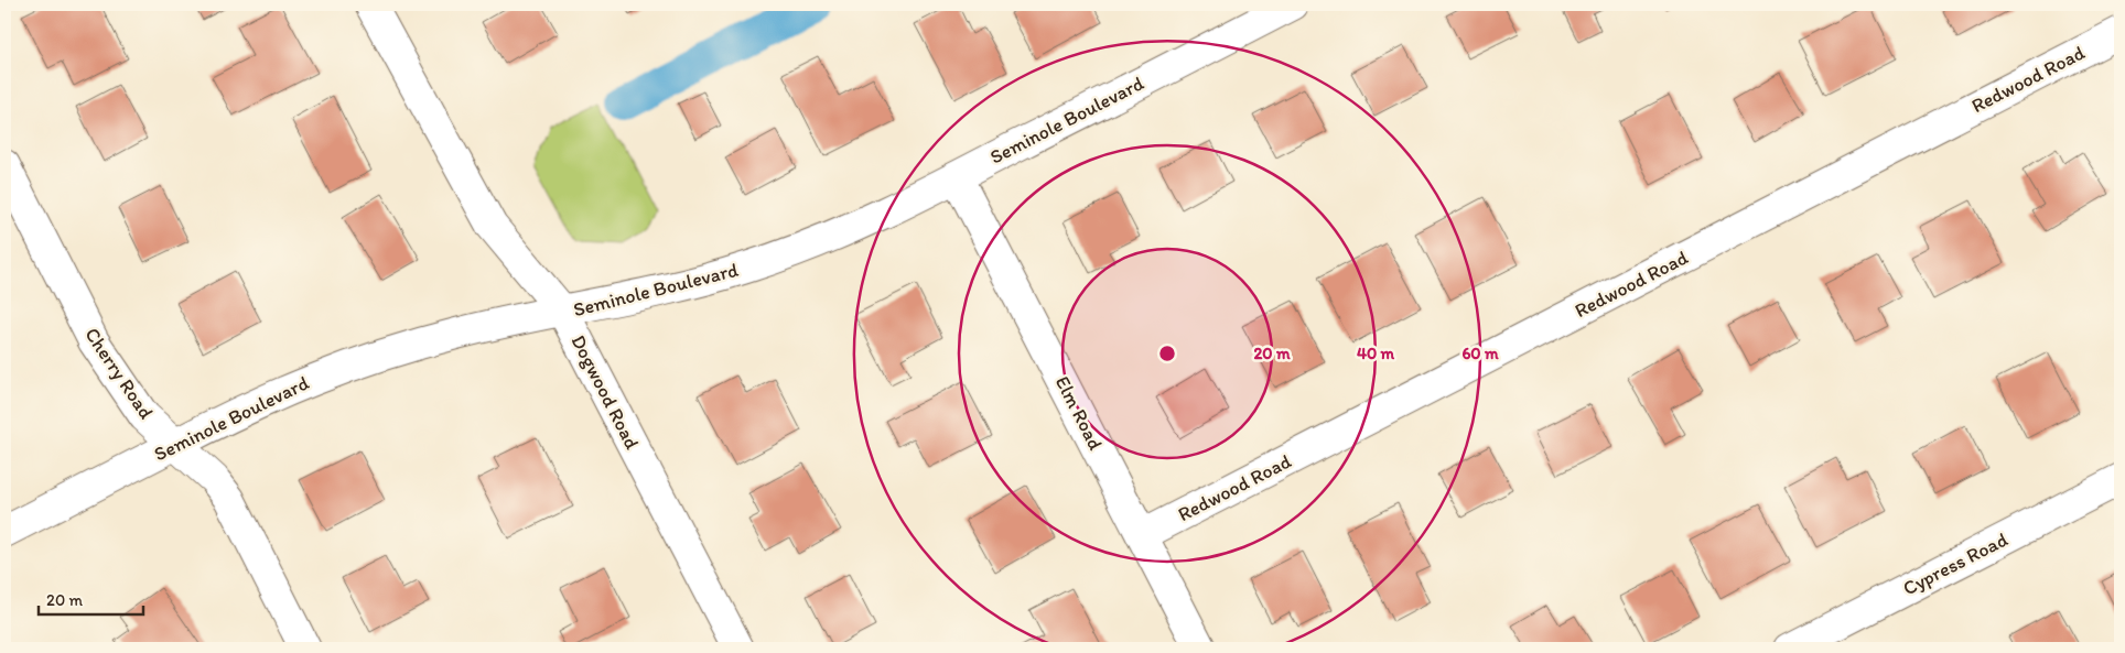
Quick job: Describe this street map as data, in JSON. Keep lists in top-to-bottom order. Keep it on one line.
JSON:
{"streets":{"street":["Redwood Road","Seminole Boulevard","Cherry Road","Dogwood Road","Elm Road","Cypress Road"]},"crossings":[["Redwood Road","Elm Road"],["Seminole Boulevard","Cherry Road"],["Seminole Boulevard","Dogwood Road"],["Seminole Boulevard","Elm Road"]],"scale_bar":"20 m","rings":["20 m","40 m","60 m"]}
